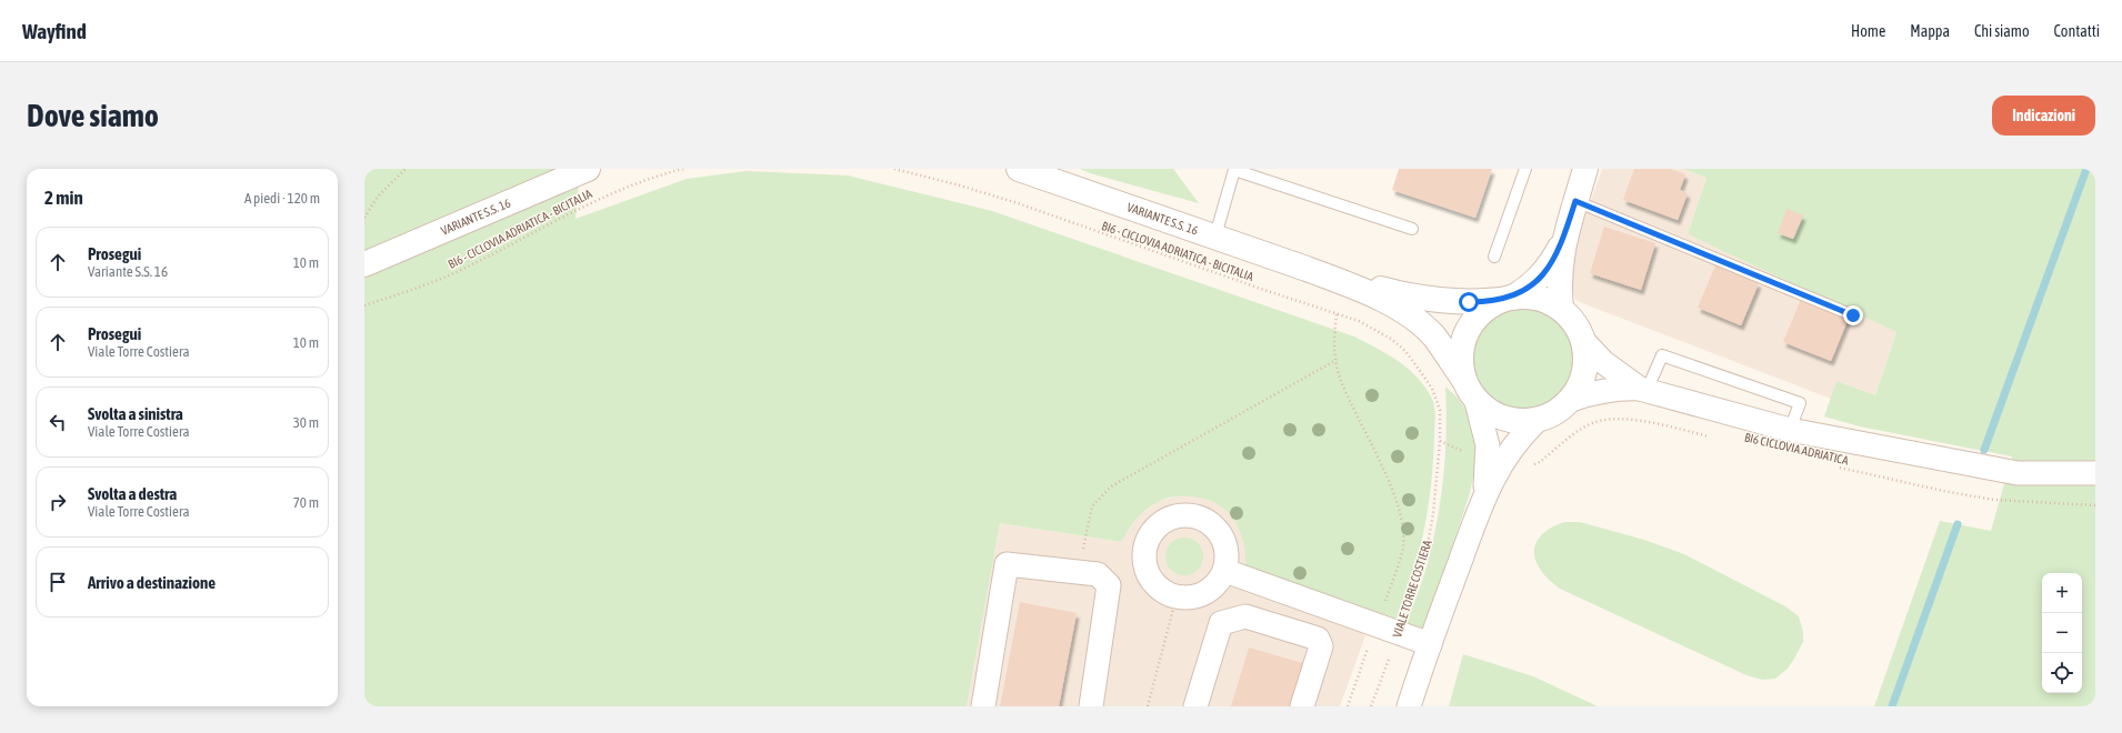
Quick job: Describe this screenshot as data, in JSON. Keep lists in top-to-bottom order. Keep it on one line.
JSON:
{"streets":{"street":["VARIANTE S.S. 16"],"path":["BI6 - CICLOVIA ADRIATICA - BICITALIA","BI6 CICLOVIA ADRIATICA","VIALE TORRE COSTIERA"]},"crossings":[["BI6 - CICLOVIA ADRIATICA - BICITALIA","VIALE TORRE COSTIERA"]],"page":{"header":"Wayfind","nav":["Home","Mappa","Chi siamo","Contatti"],"buttons":"Indicazioni","title":"Dove siamo","heading":["2 min","A piedi · 120 m"],"list":[["Prosegui","Variante S.S. 16","10 m"],["Prosegui","Viale Torre Costiera","10 m"],["Svolta a sinistra","Viale Torre Costiera","30 m"],["Svolta a destra","Viale Torre Costiera","70 m"],"Arrivo a destinazione"],"map_buttons":["+","−"]}}
